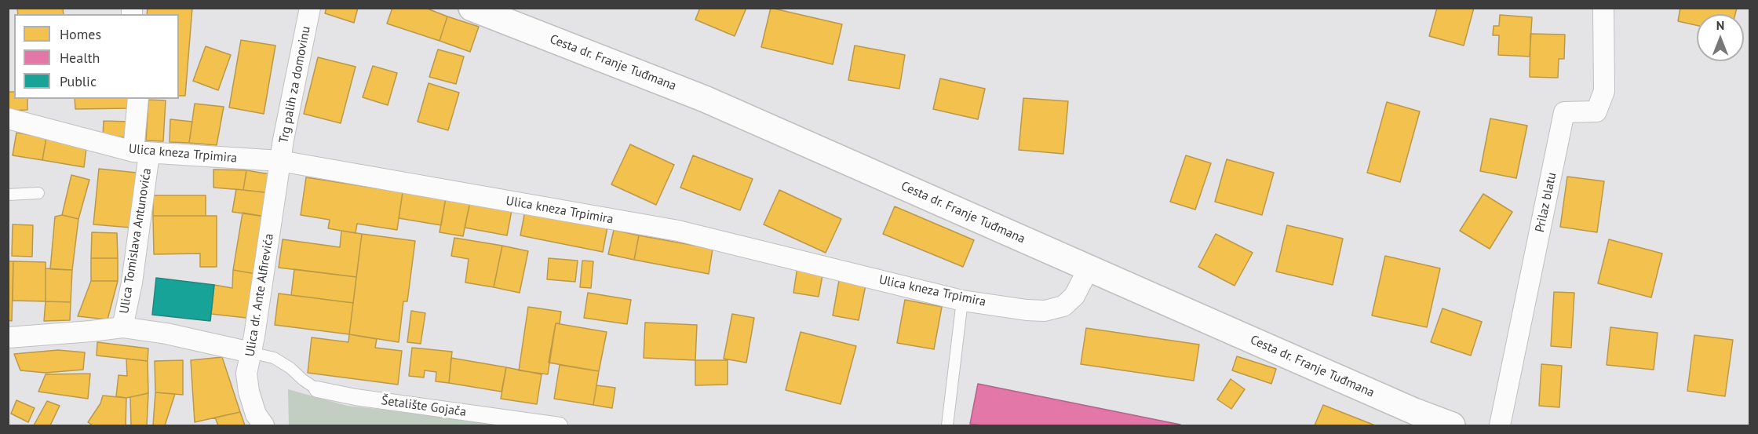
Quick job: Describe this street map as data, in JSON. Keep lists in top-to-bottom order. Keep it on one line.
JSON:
{"streets":{"main road":["Cesta dr. Franje Tuđmana"],"street":["Trg palih za domovinu","Ulica kneza Trpimira","Prilaz blatu","Ulica Tomislava Antunovića","Ulica dr. Ante Alfirevića","Šetalište Gojača"]},"crossings":[["Cesta dr. Franje Tuđmana","Ulica kneza Trpimira"],["Trg palih za domovinu","Ulica kneza Trpimira"],["Trg palih za domovinu","Ulica dr. Ante Alfirevića"],["Ulica kneza Trpimira","Ulica Tomislava Antunovića"],["Ulica kneza Trpimira","Ulica dr. Ante Alfirevića"]],"legend":["Homes","Health","Public"],"north":"top"}
